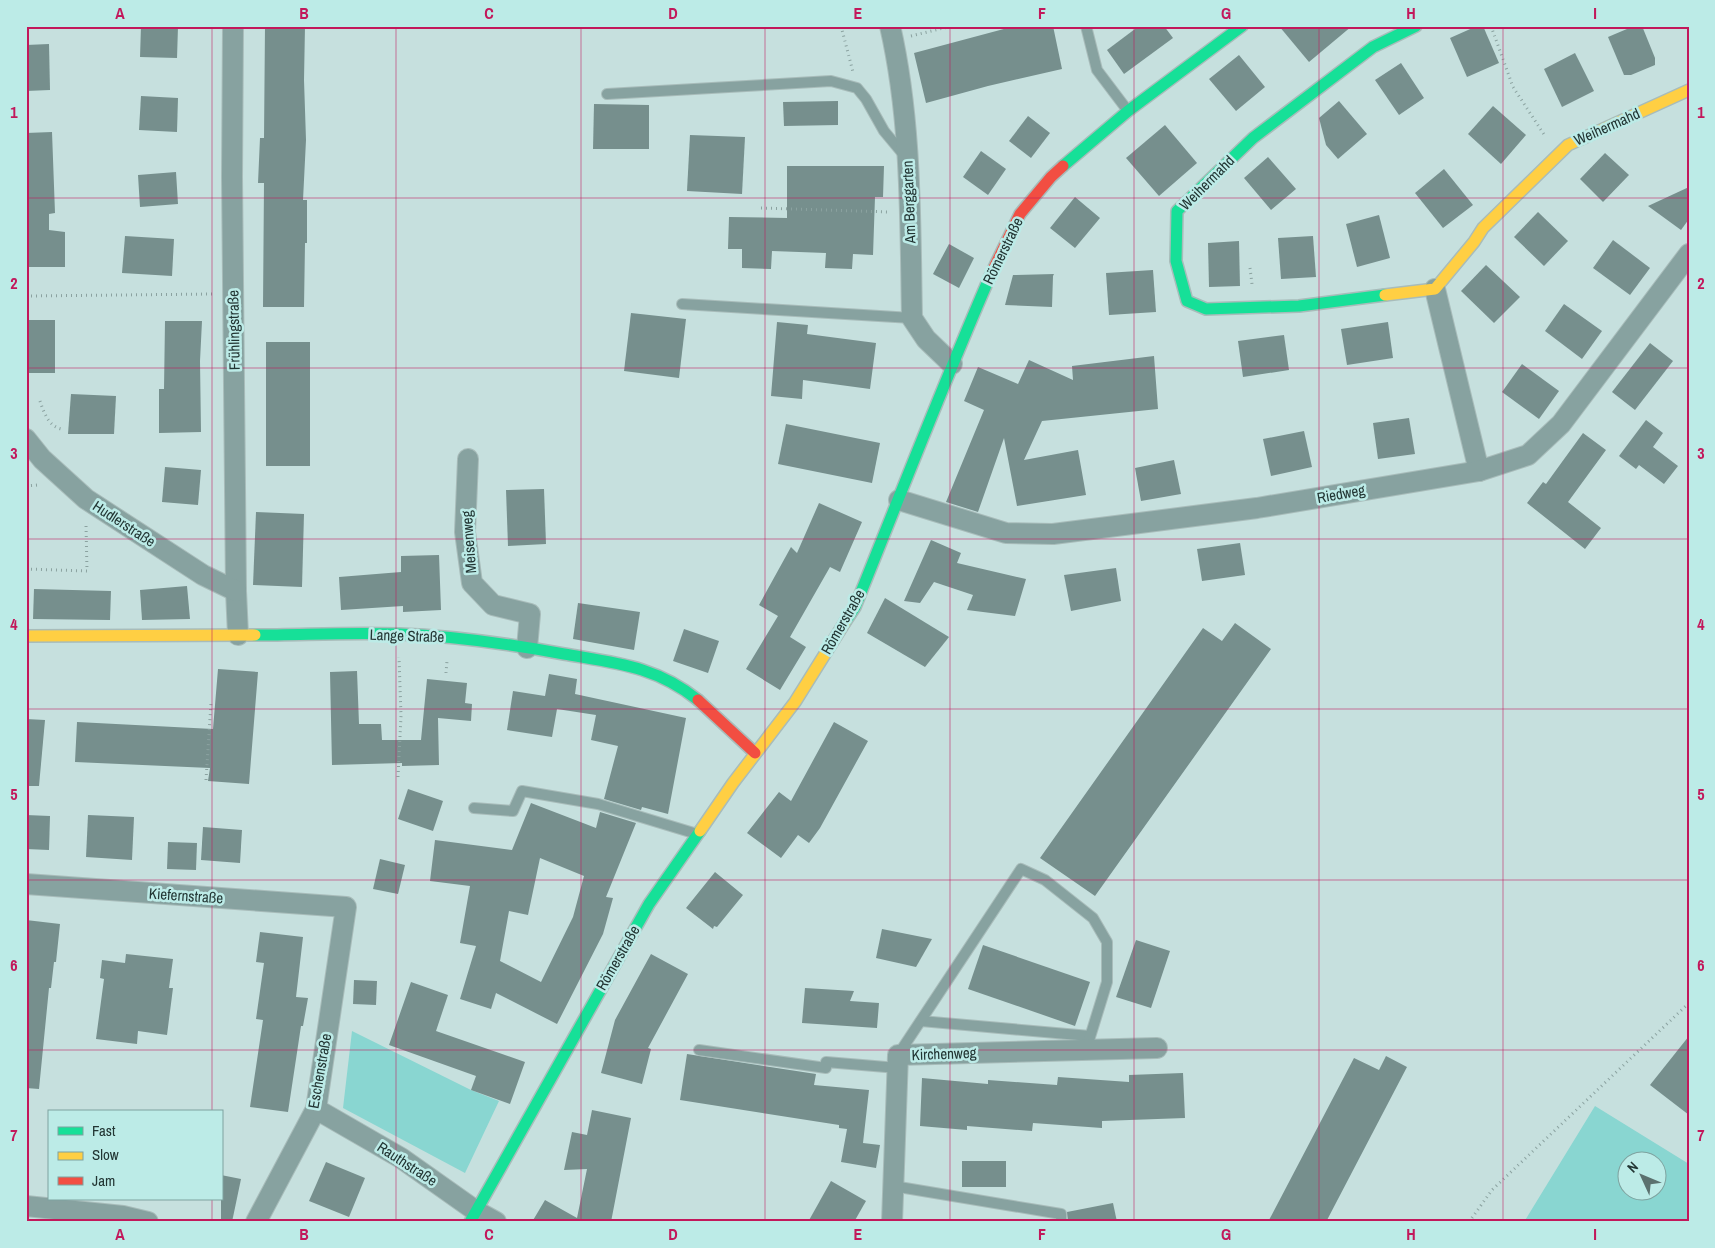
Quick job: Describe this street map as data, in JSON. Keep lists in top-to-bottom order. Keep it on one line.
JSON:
{"streets":{"street":["Weihermahd","Am Berggarten","Römerstraße","Frühlingstraße","Riedweg","Hudlerstraße","Meisenweg","Lange Straße","Kiefernstraße","Kirchenweg","Eschenstraße","Rauthstraße"]},"crossings":[["Römerstraße","Riedweg"],["Römerstraße","Lange Straße"],["Römerstraße","Rauthstraße"],["Frühlingstraße","Hudlerstraße"],["Frühlingstraße","Lange Straße"],["Meisenweg","Lange Straße"],["Kiefernstraße","Eschenstraße"],["Eschenstraße","Rauthstraße"]],"legend":["Fast","Slow","Jam"],"north":"top left","grid":{"columns":["A","B","C","D","E","F","G","H","I"],"rows":["1","2","3","4","5","6","7"]}}
